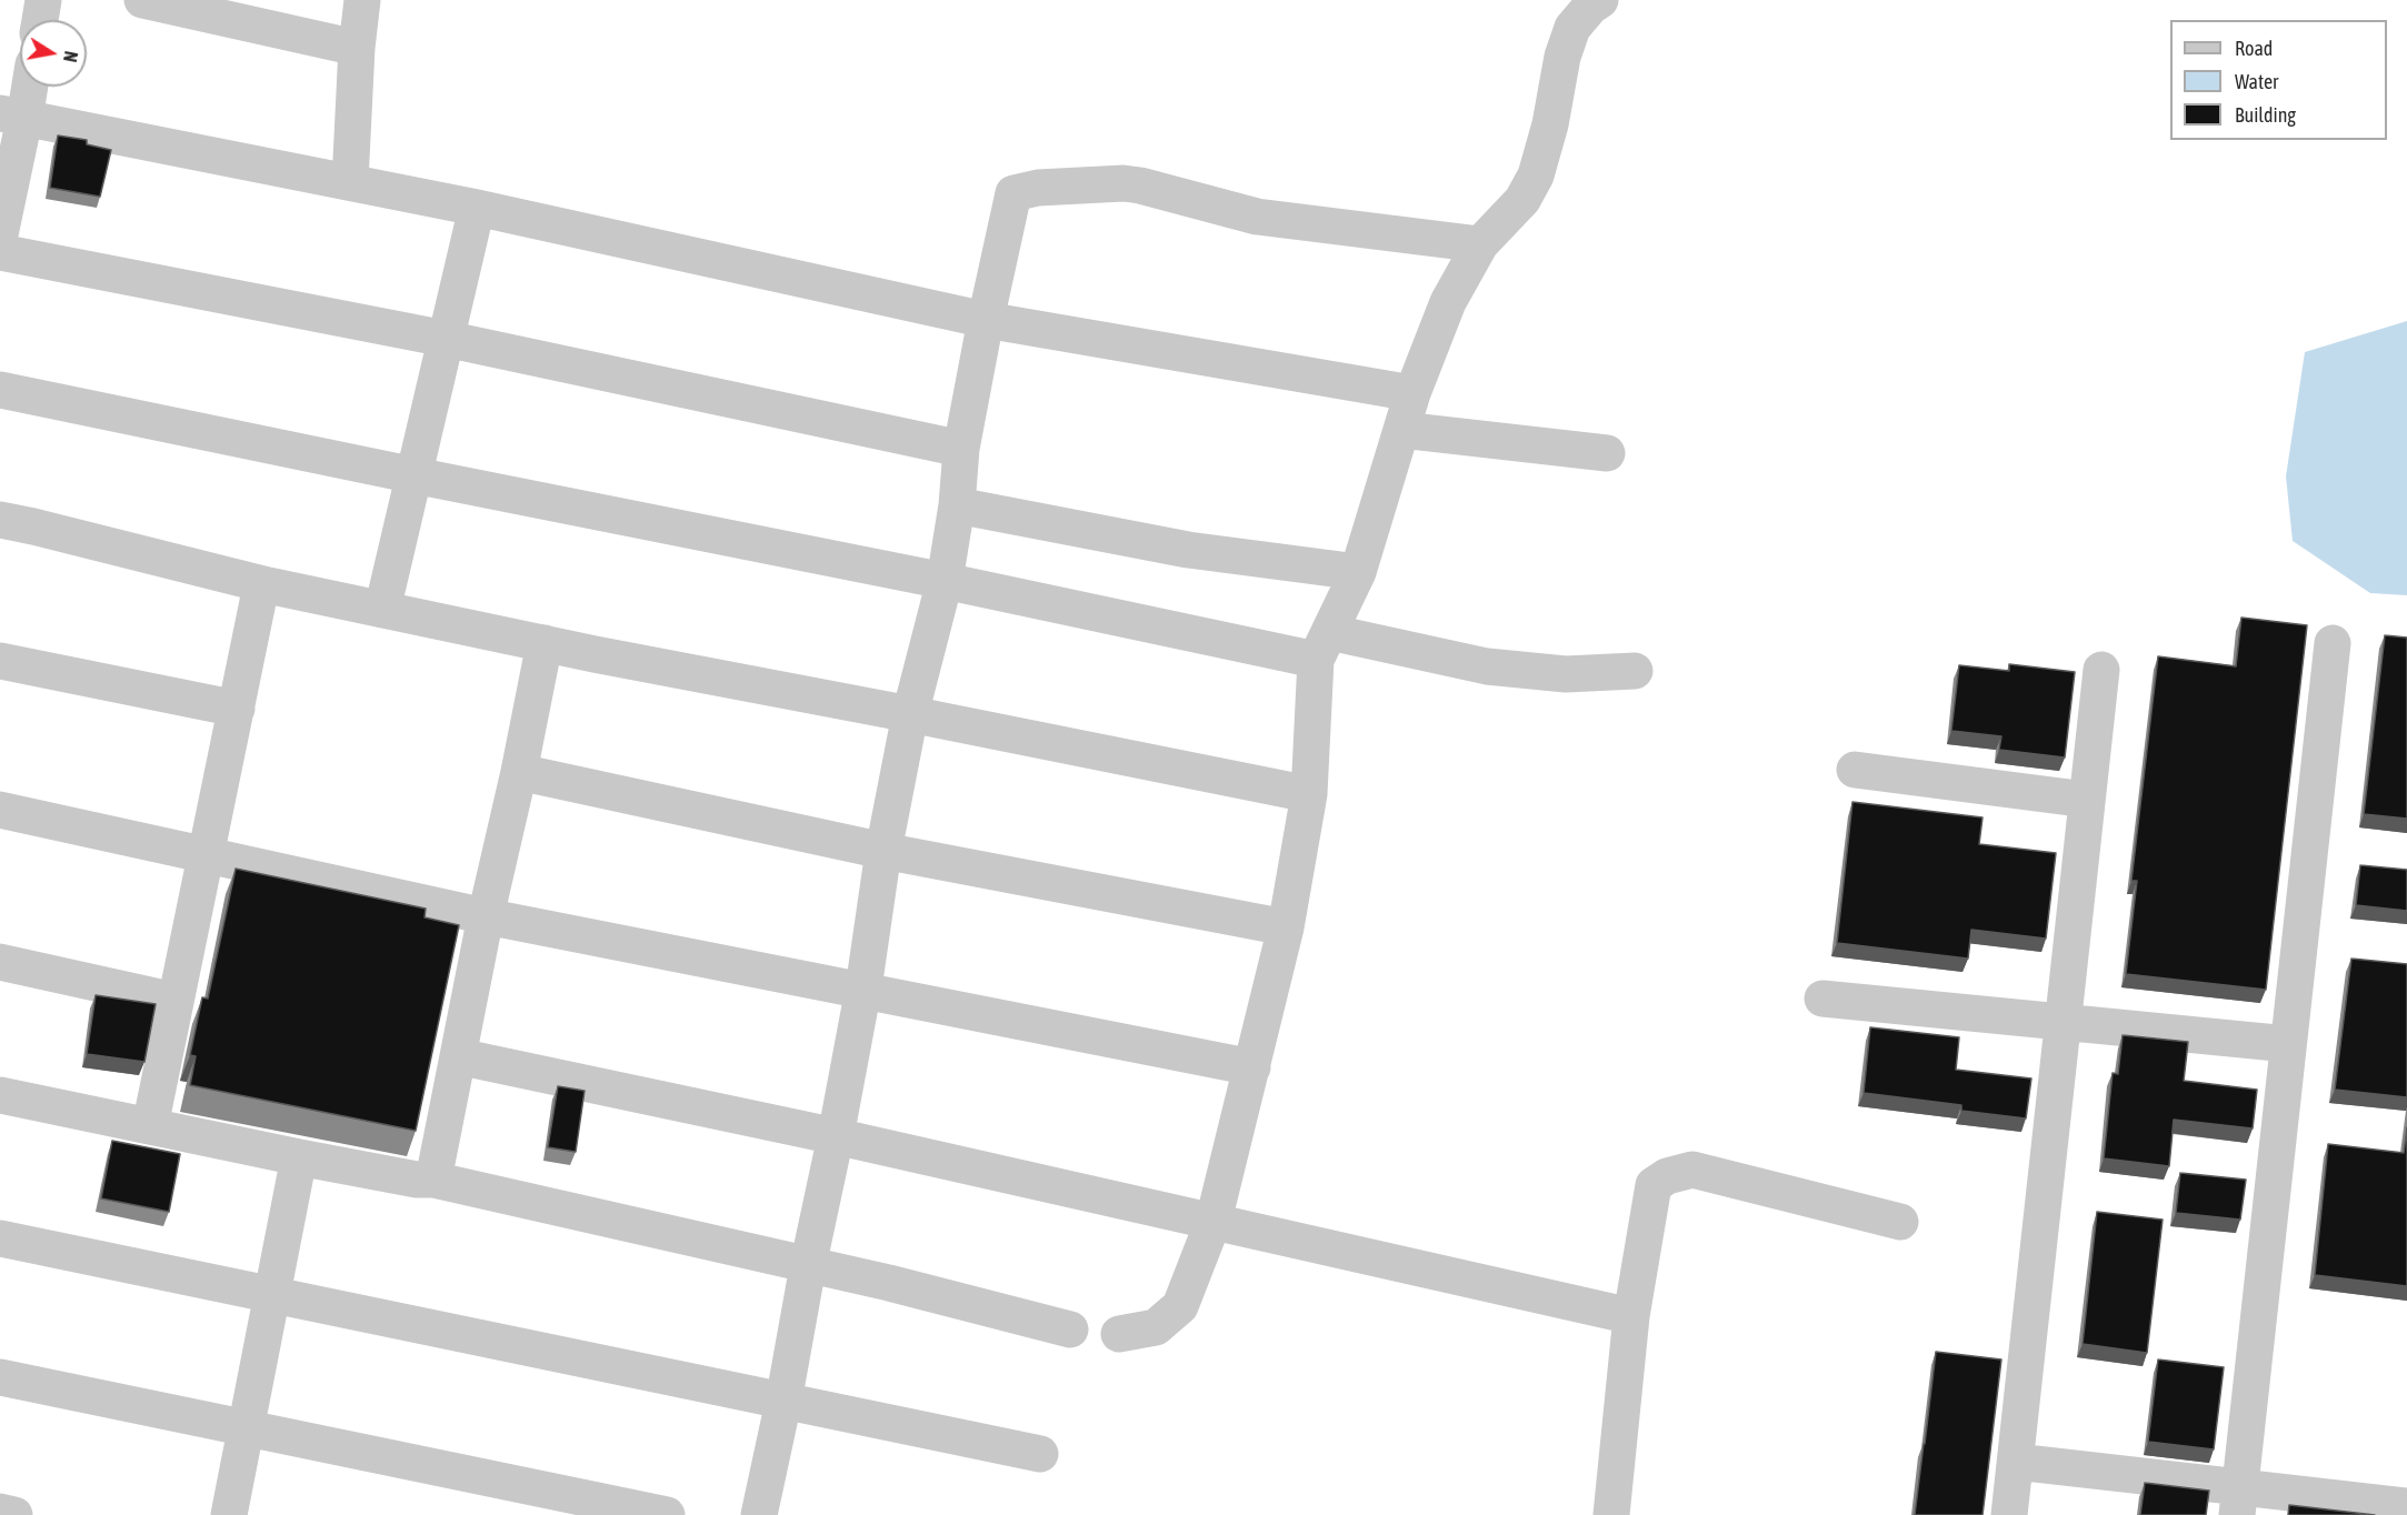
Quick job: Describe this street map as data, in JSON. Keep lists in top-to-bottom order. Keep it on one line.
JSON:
{"legend":["Road","Water","Building"],"north":"right"}
